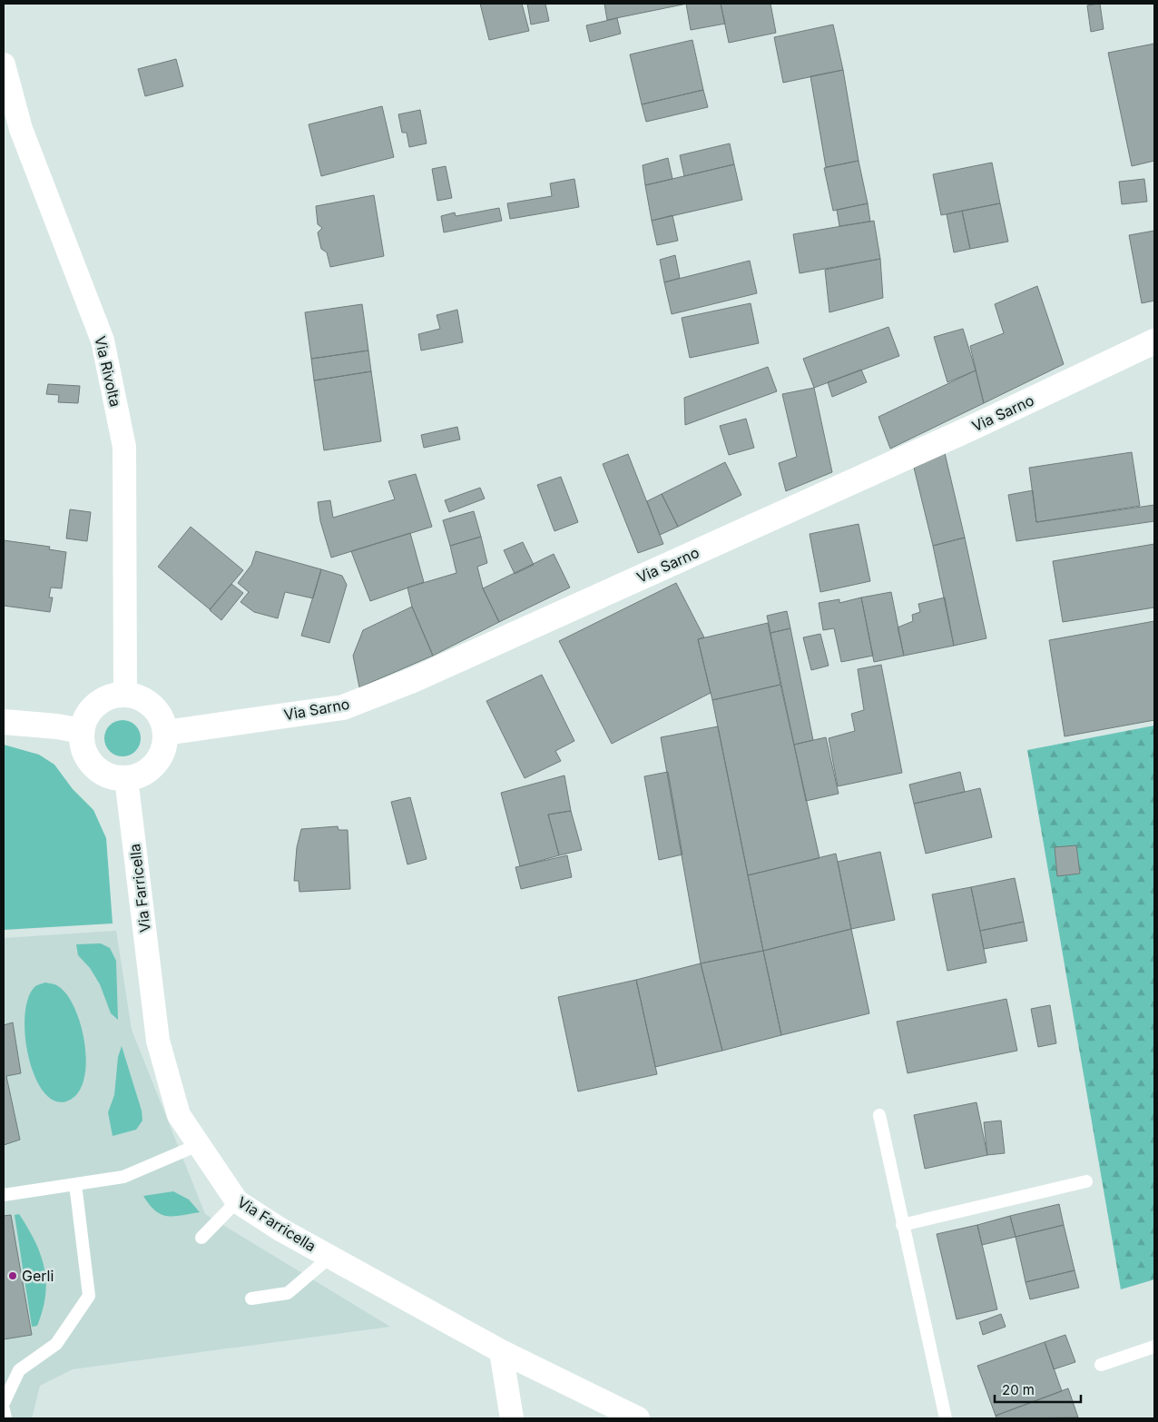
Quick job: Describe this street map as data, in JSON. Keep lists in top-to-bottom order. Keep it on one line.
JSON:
{"streets":{"main road":["Via Sarno"],"street":["Via Rivolta","Via Farricella"]},"crossings":[["Via Rivolta","Via Sarno"],["Via Rivolta","Via Farricella"],["Via Sarno","Via Farricella"]],"places":["Gerli"],"scale_bar":"20 m"}
